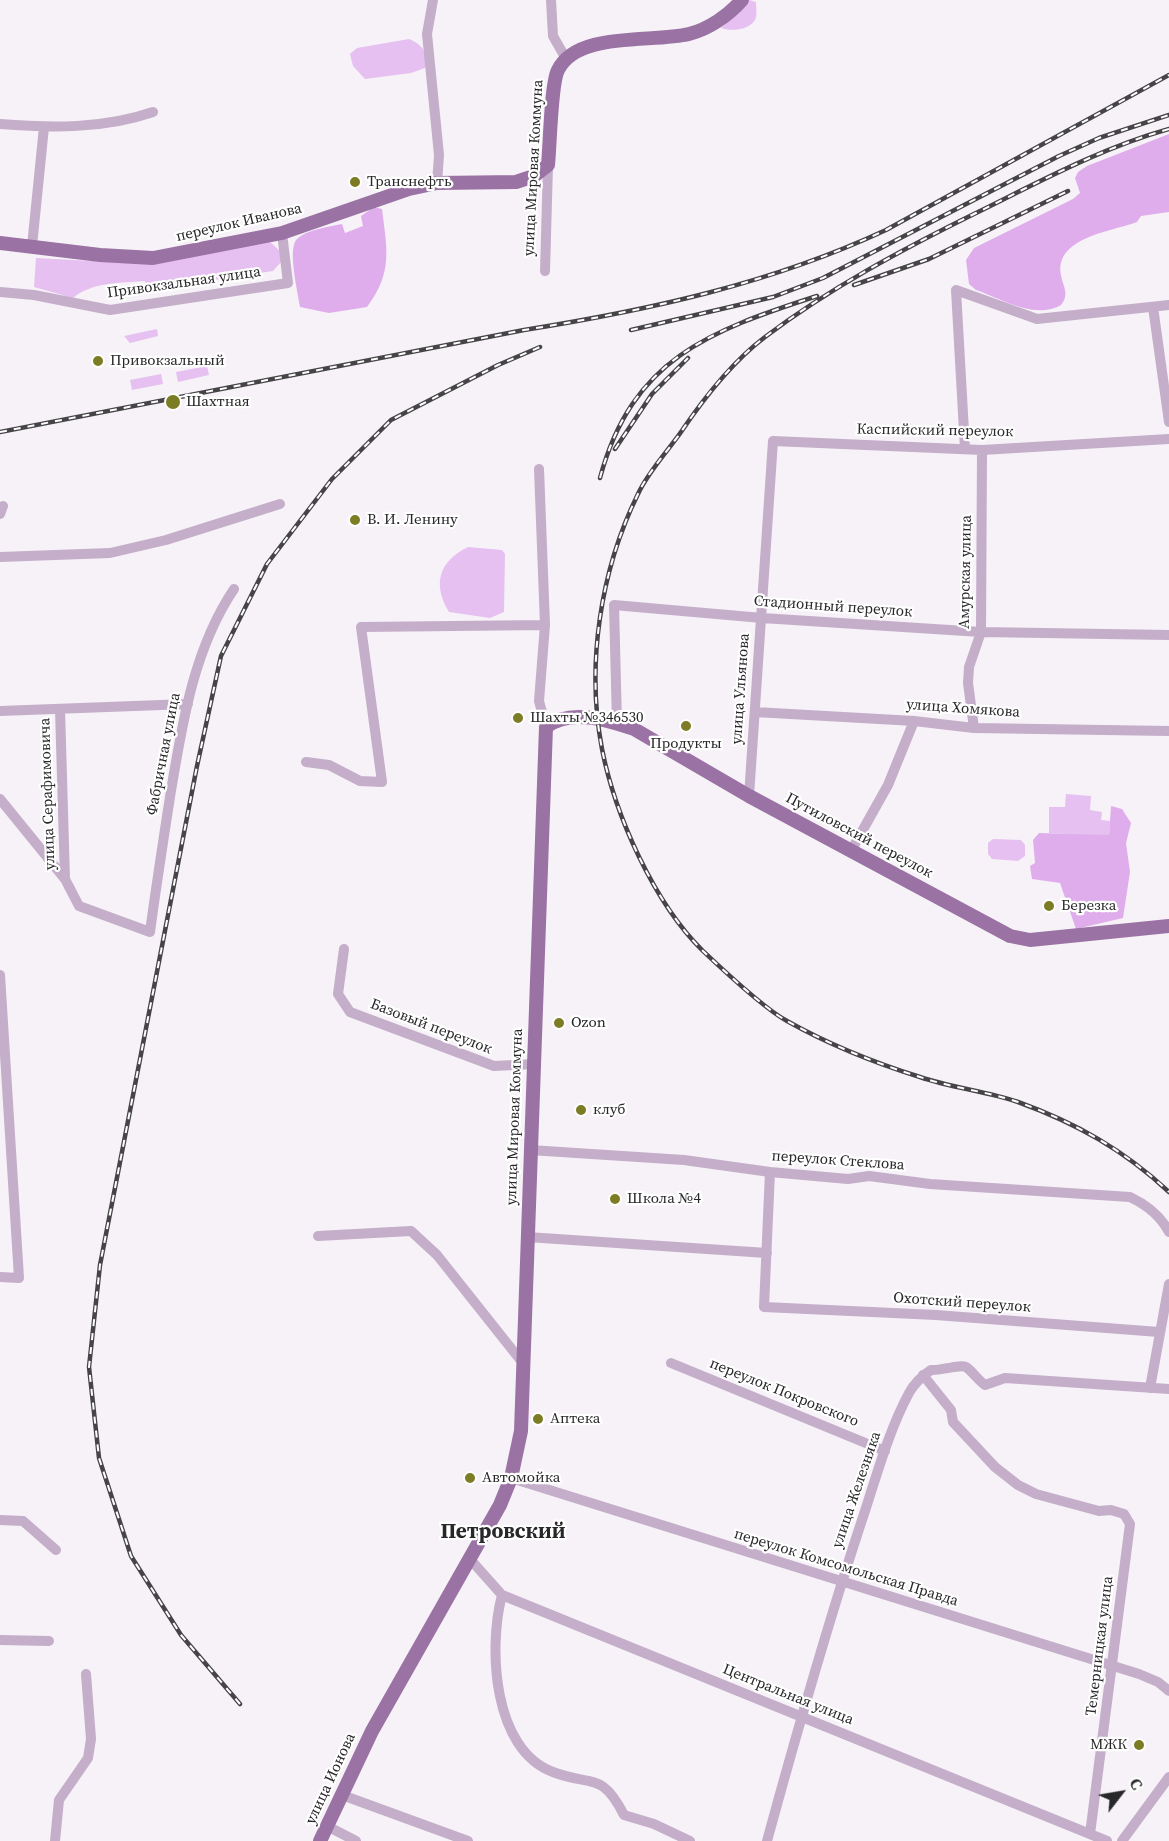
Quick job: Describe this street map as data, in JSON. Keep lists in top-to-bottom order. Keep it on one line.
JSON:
{"streets":{"main road":["улица Мировая Коммуна","переулок Иванова","Путиловский переулок","улица Ионова"],"street":["Привокзальная улица","Каспийский переулок","Амурская улица","Стадионный переулок","улица Ульянова","улица Хомякова","Фабричная улица","улица Серафимовича","Базовый переулок","переулок Стеклова","Охотский переулок","переулок Покровского","улица Железняка","переулок Комсомольская Правда","Темерницкая улица","Центральная улица"]},"crossings":[["улица Мировая Коммуна","переулок Иванова"],["улица Мировая Коммуна","Путиловский переулок"],["улица Мировая Коммуна","Базовый переулок"],["улица Мировая Коммуна","переулок Стеклова"],["улица Мировая Коммуна","переулок Комсомольская Правда"],["улица Мировая Коммуна","Центральная улица"],["улица Мировая Коммуна","улица Ионова"],["переулок Иванова","Привокзальная улица"],["Каспийский переулок","Амурская улица"],["Каспийский переулок","улица Ульянова"],["Амурская улица","Стадионный переулок"],["Амурская улица","улица Хомякова"],["Стадионный переулок","улица Ульянова"],["Стадионный переулок","Путиловский переулок"],["улица Ульянова","улица Хомякова"],["улица Ульянова","Путиловский переулок"],["Фабричная улица","улица Серафимовича"],["переулок Покровского","улица Железняка"],["улица Железняка","переулок Комсомольская Правда"],["улица Железняка","Темерницкая улица"],["улица Железняка","Центральная улица"],["переулок Комсомольская Правда","Темерницкая улица"],["Темерницкая улица","Центральная улица"]],"districts":["Петровский"],"places":["Транснефть","Привокзальный","Шахтная","В. И. Ленину","Шахты №346530","Продукты","Березка","Ozon","клуб","Школа №4","Аптека","Автомойка","МЖК"],"north":"top right"}
